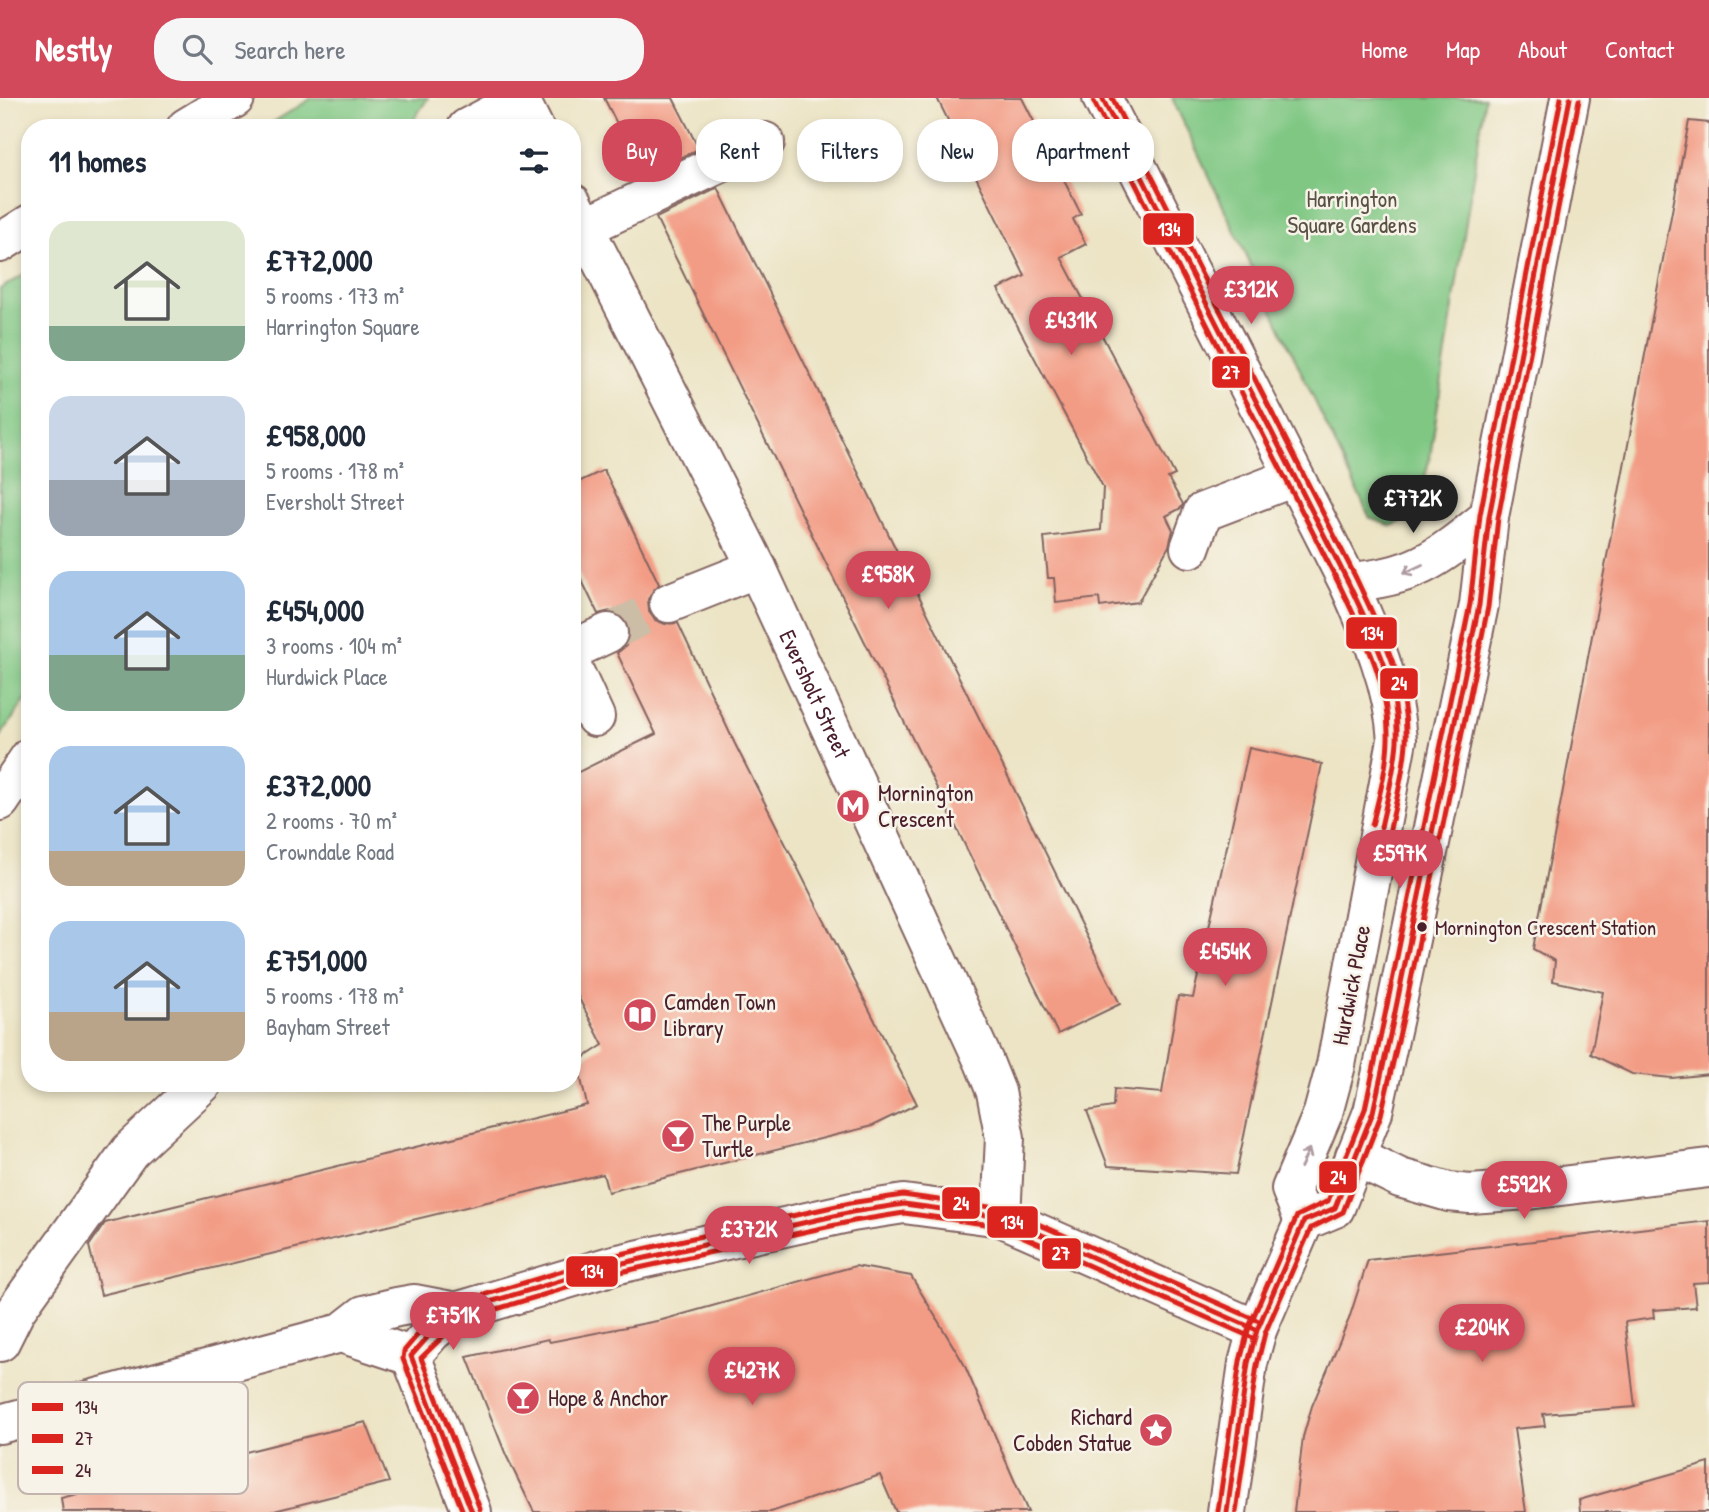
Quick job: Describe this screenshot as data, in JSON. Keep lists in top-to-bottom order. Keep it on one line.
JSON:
{"streets":{"main road":["Eversholt Street","Hurdwick Place"]},"parks":["Harrington Square Gardens"],"places":{"metro station":["Mornington Crescent"],"other":["Mornington Crescent Station"],"library":["Camden Town Library"],"bar":["The Purple Turtle","Hope & Anchor"],"place":["Richard Cobden Statue"]},"lines":["transit line 134","transit line 24","transit line 27"],"legend":["134","27","24"],"page":{"header":"Nestly","search":"Search here","nav":["Home","Map","About","Contact"],"chip":["Buy","Rent","Filters","New","Apartment"],"heading":"11 homes","list":[{"name":"£772,000","note":"5 rooms · 173 m² · Harrington Square"},{"name":"£958,000","note":"5 rooms · 178 m² · Eversholt Street"},{"name":"£454,000","note":"3 rooms · 104 m² · Hurdwick Place"},{"name":"£372,000","note":"2 rooms · 70 m² · Crowndale Road"},{"name":"£751,000","note":"5 rooms · 178 m² · Bayham Street"}],"price":["£312K","£431K","£772K","£958K","£597K","£454K","£592K","£372K","£751K","£204K","£427K"]}}
